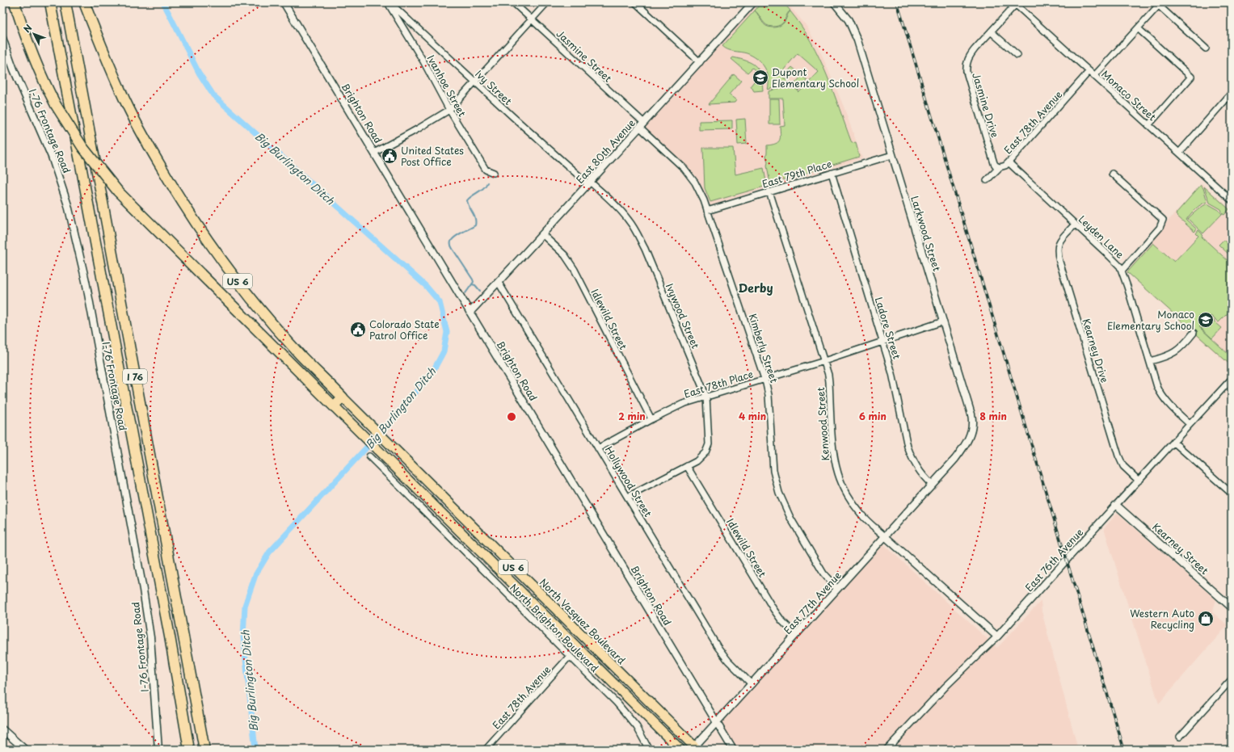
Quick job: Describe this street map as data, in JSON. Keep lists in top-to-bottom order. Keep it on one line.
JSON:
{"streets":{"highway":["US 6","I 76","North Vasquez Boulevard"],"street":["Jasmine Street","Ivanhoe Street","Ivy Street","Monaco Street","Jasmine Drive","Brighton Road","East 78th Avenue","I-76 Frontage Road","East 80th Avenue","East 79th Place","Larkwood Street","Leyden Lane","Ivywood Street","Idlewild Street","Ladore Street","Kimberly Street","Kearney Drive","East 78th Place","Kenwood Street","Hollywood Street","Kearney Street","East 76th Avenue","East 77th Avenue","North Brighton Boulevard"]},"crossings":[["Jasmine Street","East 80th Avenue"],["Jasmine Street","Kimberly Street"],["Ivanhoe Street","Ivy Street"],["Ivy Street","East 80th Avenue"],["Ivy Street","Ivywood Street"],["Monaco Street","East 78th Avenue"],["Jasmine Drive","East 78th Avenue"],["Brighton Road","East 80th Avenue"],["Brighton Road","East 77th Avenue"],["East 78th Avenue","Leyden Lane"],["East 78th Avenue","North Brighton Boulevard"],["East 80th Avenue","Ivywood Street"],["East 80th Avenue","Idlewild Street"],["East 80th Avenue","Kimberly Street"],["East 80th Avenue","Hollywood Street"],["East 79th Place","Larkwood Street"],["East 79th Place","Ladore Street"],["East 79th Place","Kimberly Street"],["East 79th Place","Kenwood Street"],["Larkwood Street","East 78th Place"],["Larkwood Street","East 77th Avenue"],["Leyden Lane","Kearney Drive"],["Leyden Lane","East 76th Avenue"],["US 6","North Vasquez Boulevard"],["Ivywood Street","Idlewild Street"],["Ivywood Street","East 78th Place"],["Ivywood Street","Hollywood Street"],["Idlewild Street","East 78th Place"],["Idlewild Street","East 77th Avenue"],["Ladore Street","East 78th Place"],["Ladore Street","East 77th Avenue"],["Kimberly Street","East 78th Place"],["Kimberly Street","East 77th Avenue"],["Kearney Drive","East 76th Avenue"],["East 78th Place","Kenwood Street"],["East 78th Place","Hollywood Street"],["Kenwood Street","East 76th Avenue"],["Kenwood Street","East 77th Avenue"],["Hollywood Street","East 77th Avenue"],["Kearney Street","East 76th Avenue"],["East 77th Avenue","North Vasquez Boulevard"]],"districts":["Derby"],"water":["Big Burlington Ditch"],"places":{"school or university":["Dupont Elementary School","Monaco Elementary School"],"public building":["United States Post Office","Colorado State Patrol Office"],"shop":["Western Auto Recycling"]},"north":"top left","rings":["2 min","4 min","6 min","8 min"]}
